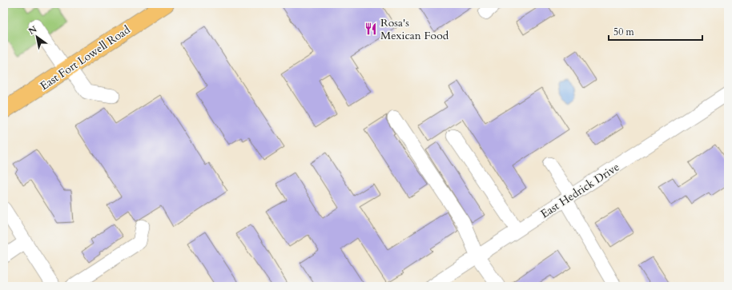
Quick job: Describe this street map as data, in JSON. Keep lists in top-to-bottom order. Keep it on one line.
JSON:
{"streets":{"main road":["East Fort Lowell Road"],"street":["East Hedrick Drive"]},"places":{"restaurant":["Rosa's Mexican Food"]},"scale_bar":"50 m","north":"top left"}
